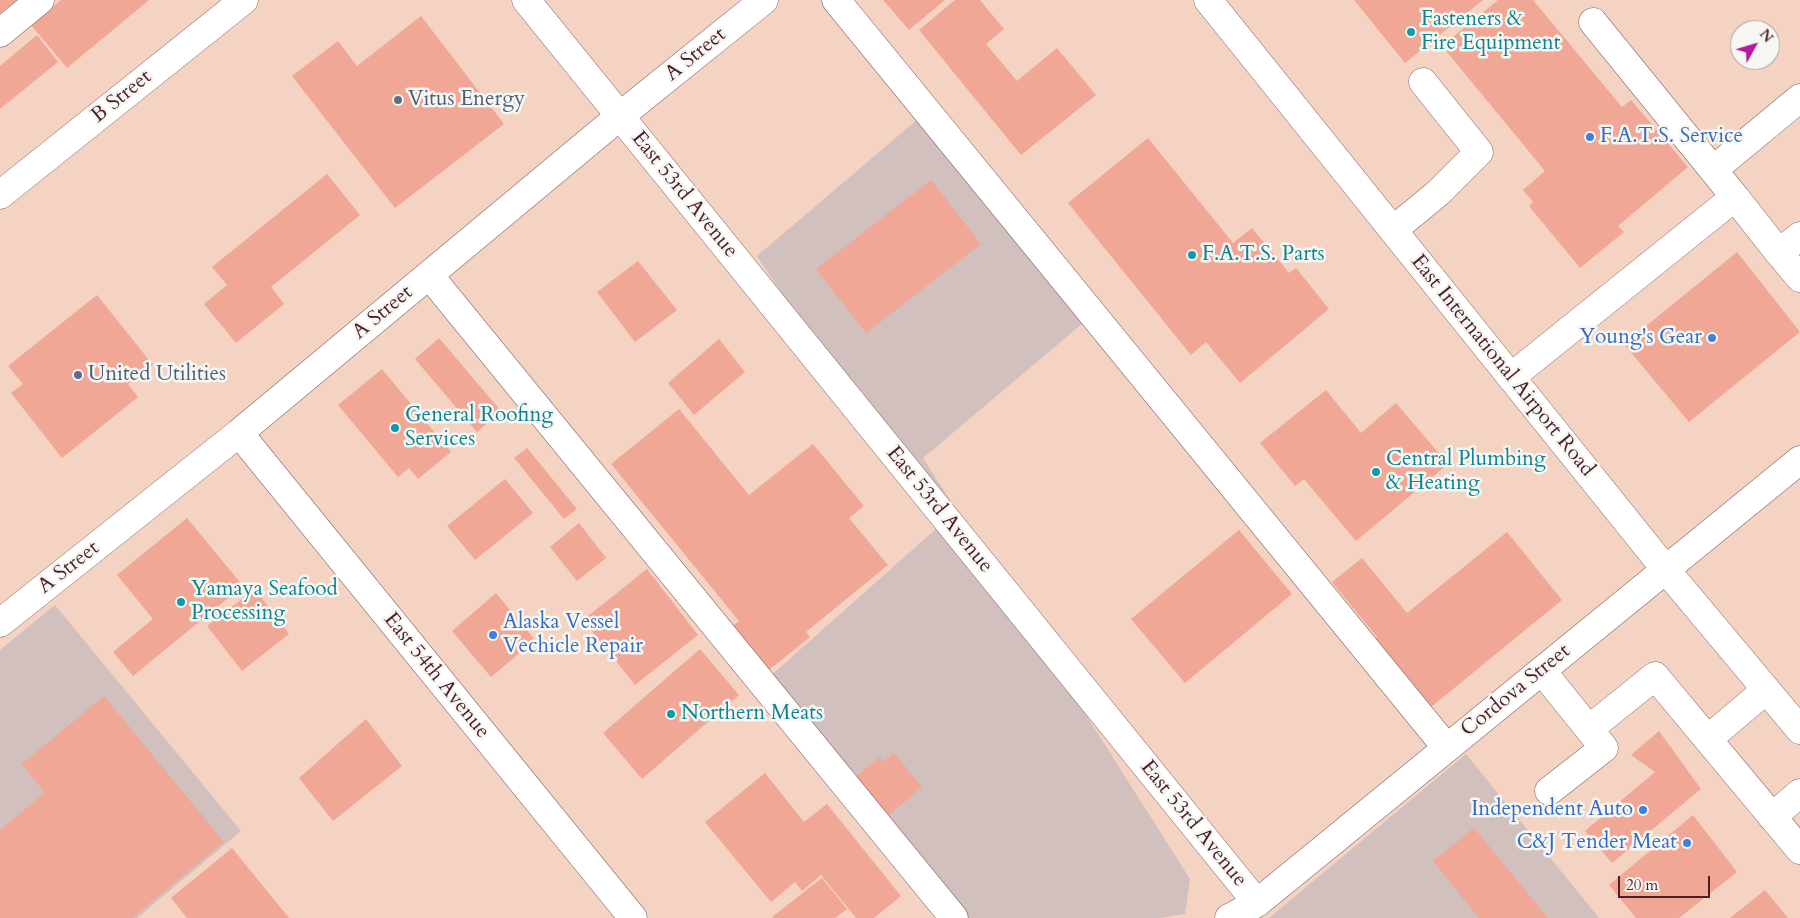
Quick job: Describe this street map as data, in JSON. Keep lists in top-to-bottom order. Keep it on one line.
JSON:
{"streets":{"street":["A Street","B Street","East 53rd Avenue","East International Airport Road","East 54th Avenue","Cordova Street"]},"crossings":[["A Street","East 53rd Avenue"],["A Street","East 54th Avenue"],["East 53rd Avenue","Cordova Street"],["East International Airport Road","Cordova Street"]],"places":["Fasteners & Fire Equipment","Vitus Energy","F.A.T.S. Service","F.A.T.S. Parts","Young's Gear","United Utilities","General Roofing Services","Central Plumbing & Heating","Yamaya Seafood Processing","Alaska Vessel Vechicle Repair","Northern Meats","Independent Auto","C&J Tender Meat"],"scale_bar":"20 m","north":"top right"}
